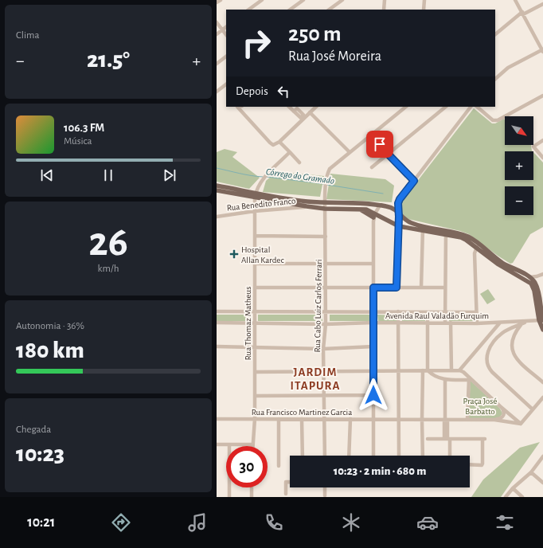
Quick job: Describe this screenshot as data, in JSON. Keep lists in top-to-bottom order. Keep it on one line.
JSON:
{"streets":{"street":["Rua Benedito Franco","Rua Cabo Luiz Carlos Ferrari","Avenida Raul Valadão Furquim","Rua Thomaz Matheus","Rua Francisco Martinez Garcia"]},"crossings":[["Rua Benedito Franco","Rua Thomaz Matheus"],["Rua Cabo Luiz Carlos Ferrari","Avenida Raul Valadão Furquim"],["Rua Cabo Luiz Carlos Ferrari","Rua Francisco Martinez Garcia"],["Avenida Raul Valadão Furquim","Rua Thomaz Matheus"],["Rua Thomaz Matheus","Rua Francisco Martinez Garcia"]],"districts":["JARDIM ITAPURA"],"water":["Córrego do Gramado"],"parks":["Praça José Barbatto"],"places":{"health":["Hospital Allan Kardec"]},"north":"bottom right","page":{"tile":["Clima",["26","km/h"],["Autonomia · 36%","180 km"],["Chegada","10:23"]],"turn":["250 m","Rua José Moreira"],"heat":["−","21.5°","+"],"then":"Depois","song":["106.3 FM","Música"],"map_buttons":["+","−"],"limit":"30","trip":"10:23 · 2 min · 680 m","tabs":"10:21"}}
